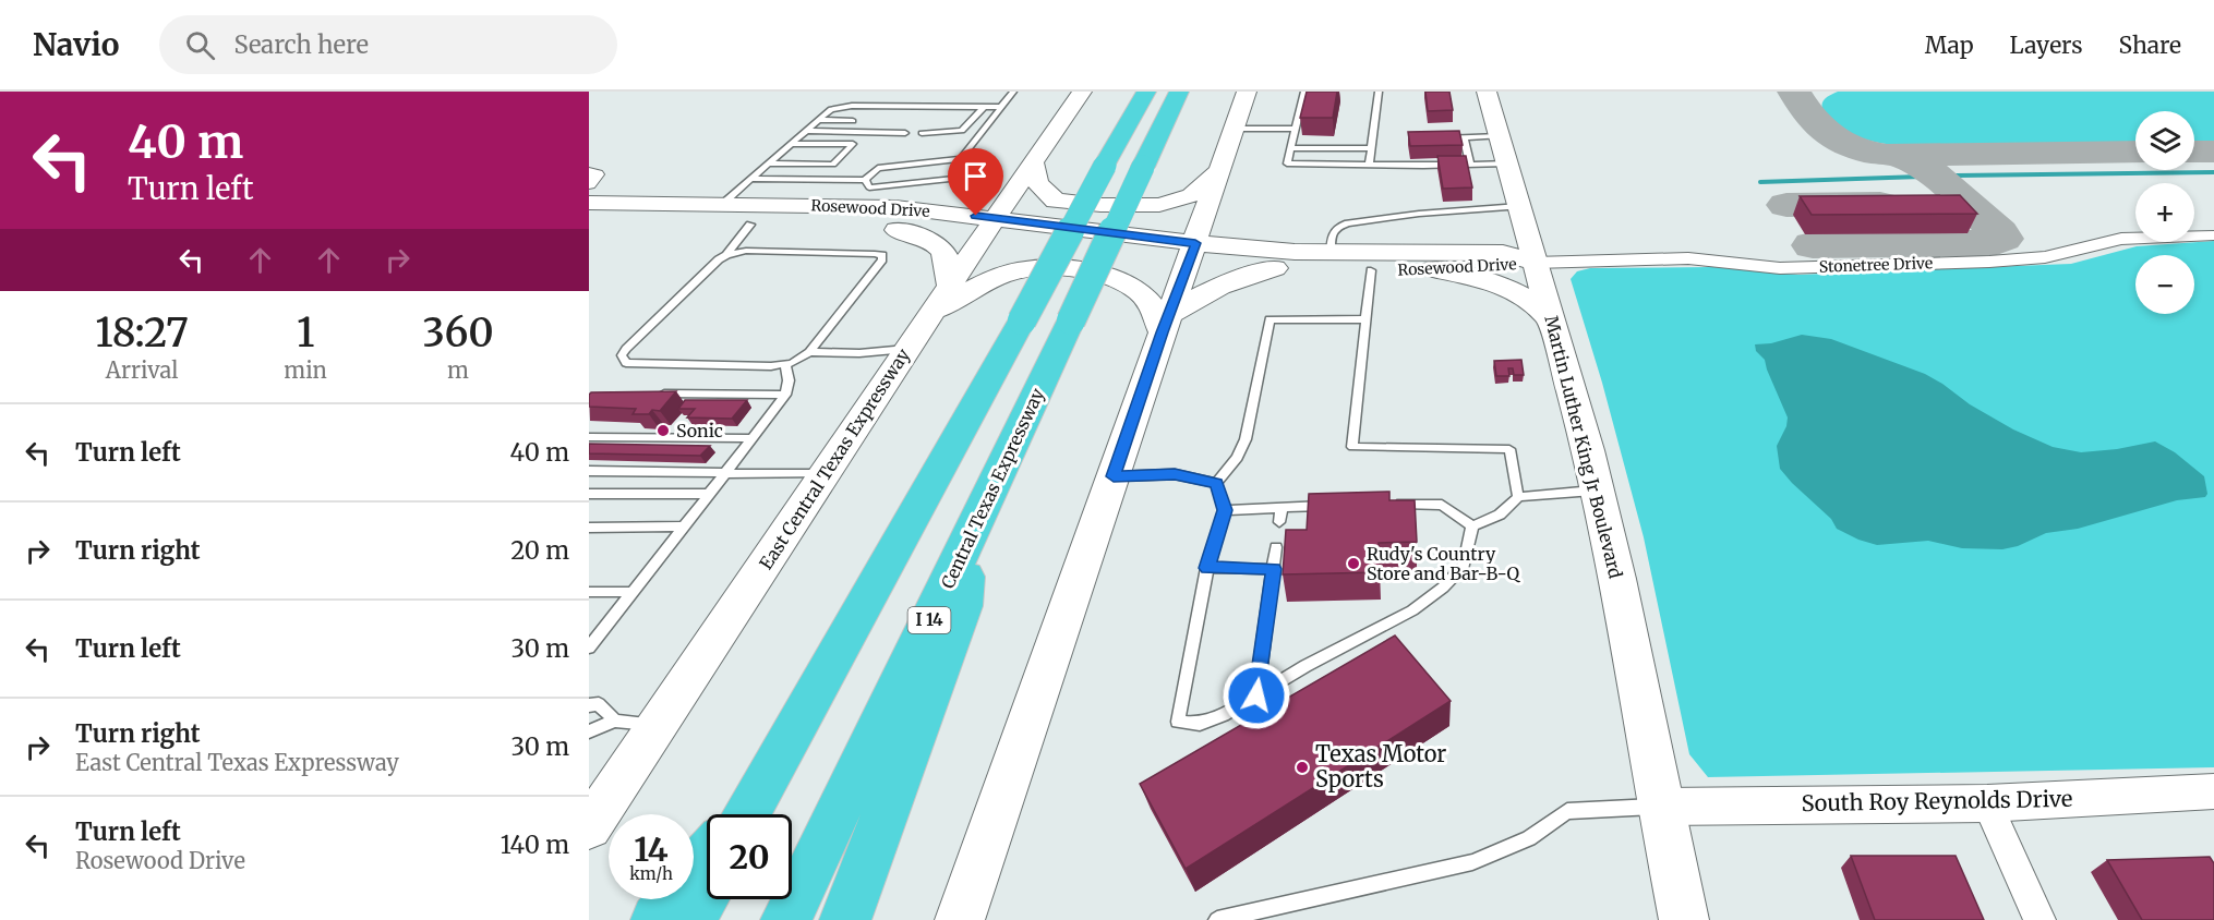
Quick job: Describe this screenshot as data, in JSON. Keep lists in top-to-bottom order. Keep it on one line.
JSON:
{"streets":{"highway":["Central Texas Expressway","I 14"],"main road":["Rosewood Drive","Martin Luther King Jr Boulevard","East Central Texas Expressway"],"street":["Stonetree Drive","South Roy Reynolds Drive"]},"crossings":[["Rosewood Drive","Stonetree Drive"],["Rosewood Drive","Martin Luther King Jr Boulevard"],["Rosewood Drive","East Central Texas Expressway"],["Stonetree Drive","Martin Luther King Jr Boulevard"],["Martin Luther King Jr Boulevard","South Roy Reynolds Drive"]],"places":["Sonic","Rudy's Country Store and Bar-B-Q","Texas Motor Sports"],"page":{"header":"Navio","search":"Search here","nav":["Map","Layers","Share"],"turn":["40 m","Turn left"],"map_buttons":["+","−"],"eta":["18:27","Arrival","1","min","360","m"],"list":[{"name":"Turn left","value":"40 m"},{"name":"Turn right","value":"20 m"},{"name":"Turn left","value":"30 m"},{"name":"Turn right","note":"East Central Texas Expressway","value":"30 m"},{"name":"Turn left","note":"Rosewood Drive","value":"140 m"}],"speed":"14 km/h","limit":"20"}}
